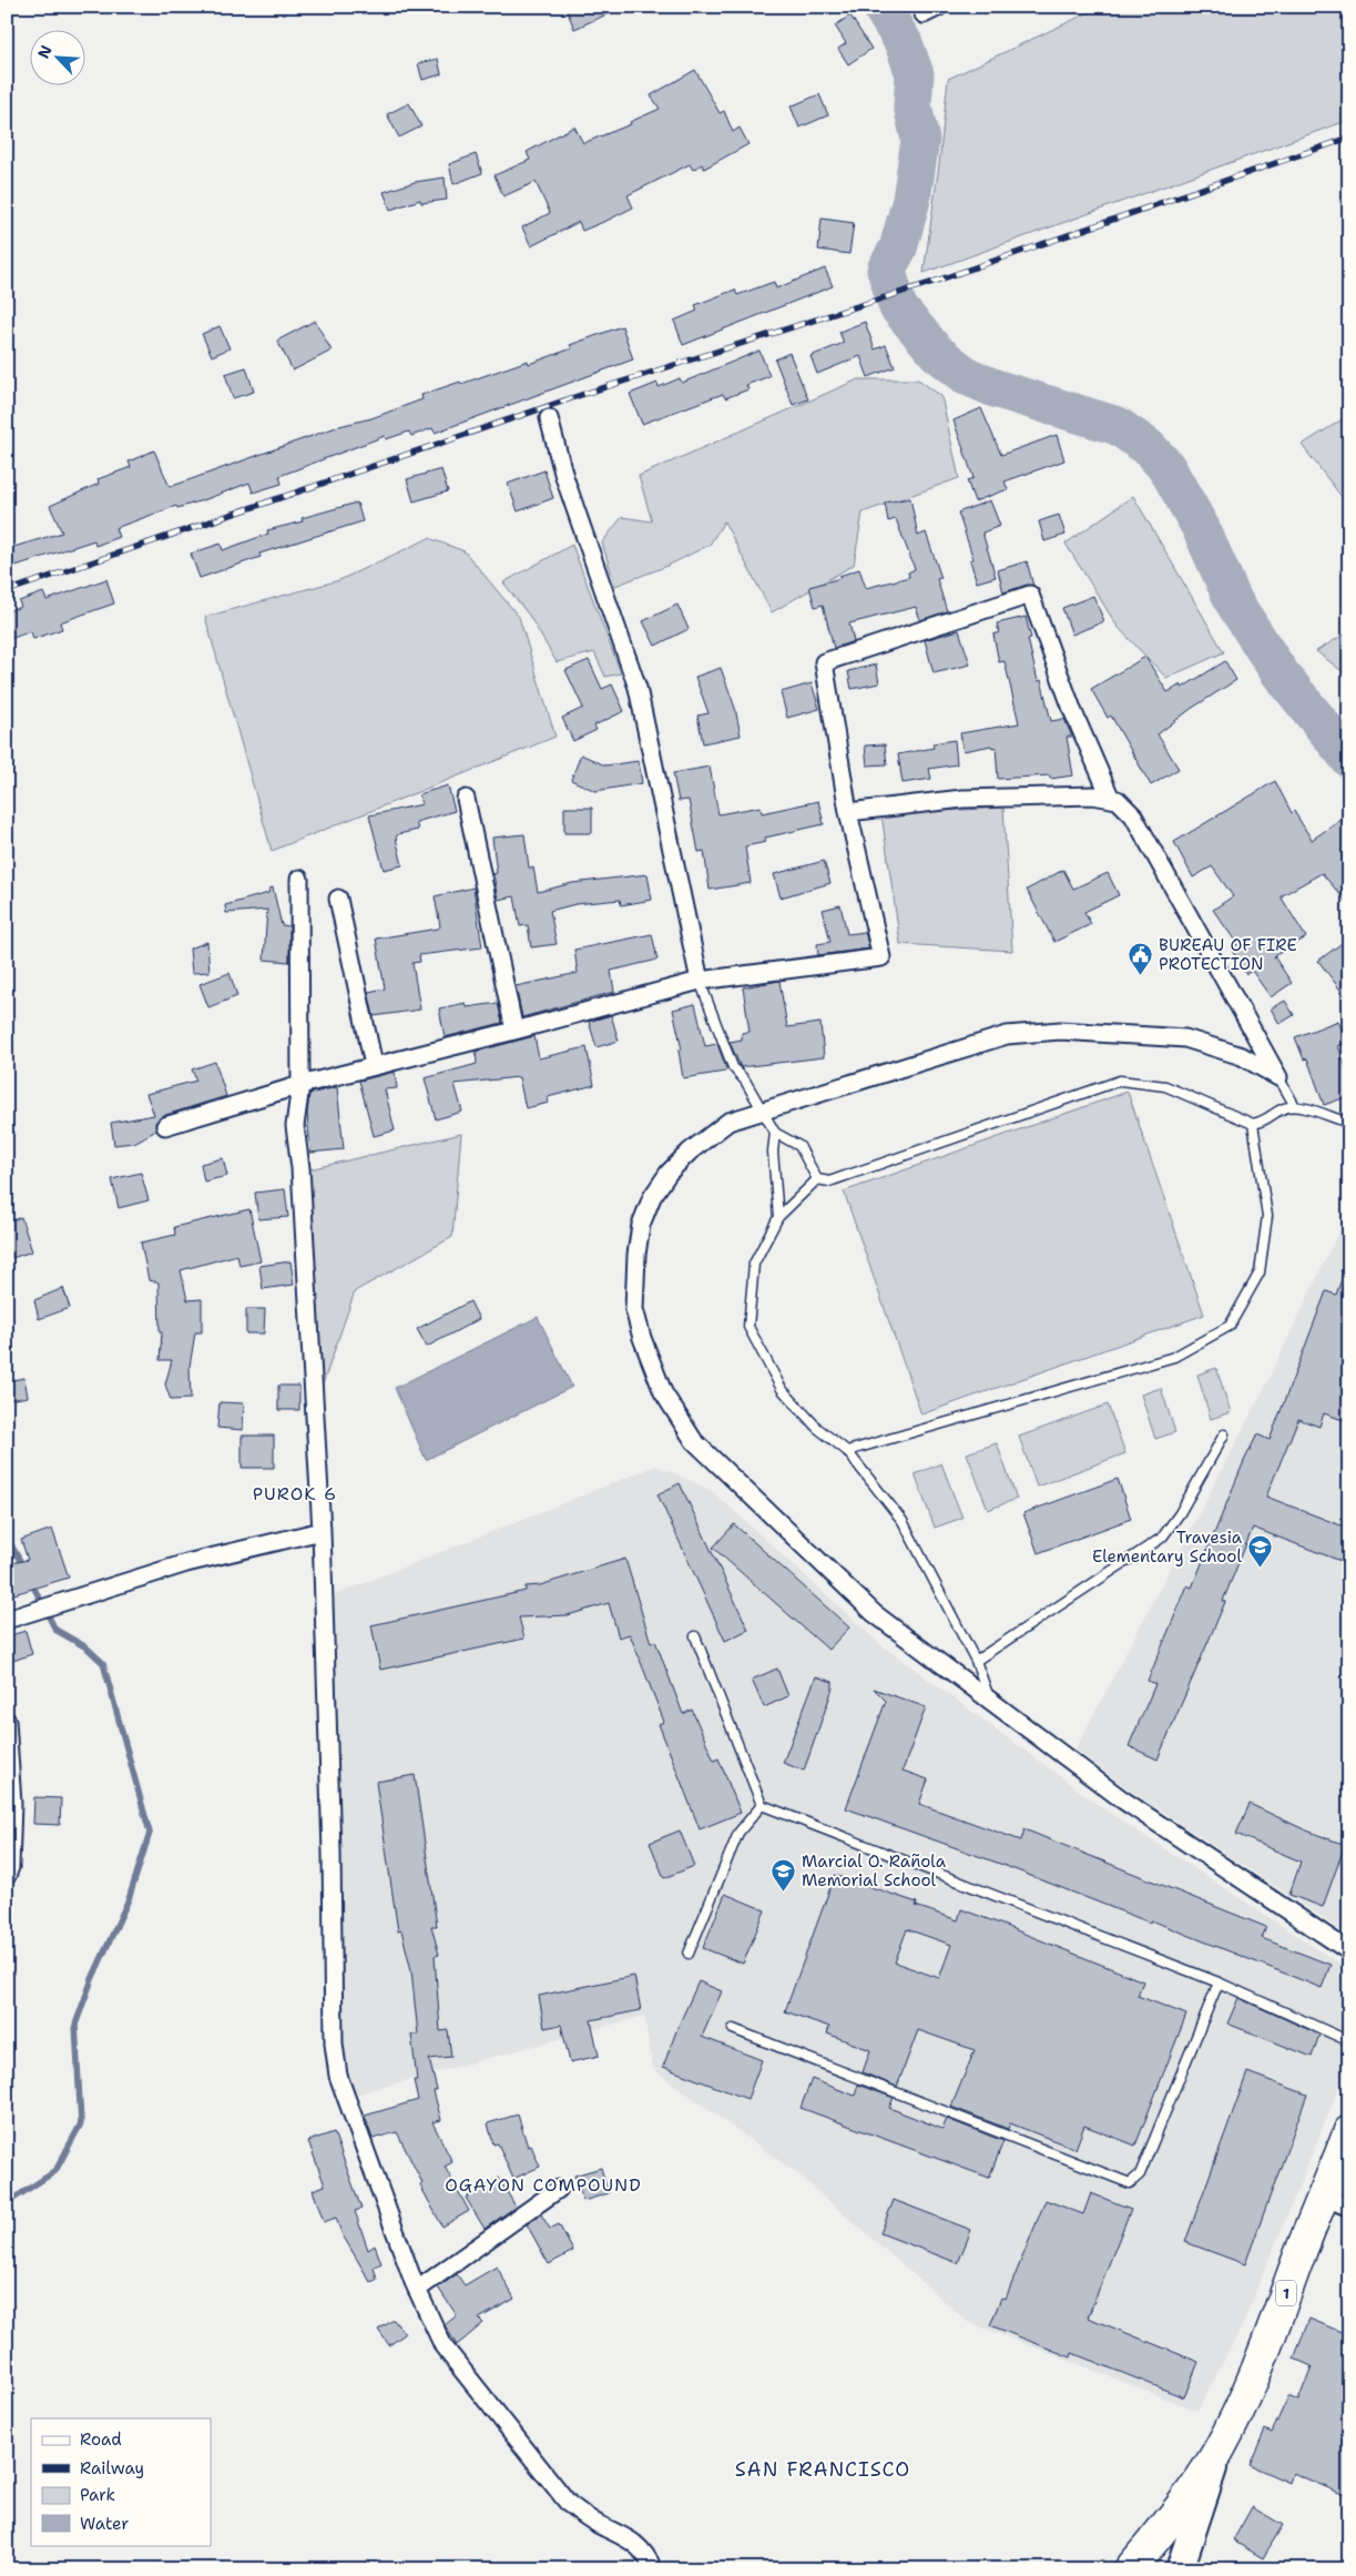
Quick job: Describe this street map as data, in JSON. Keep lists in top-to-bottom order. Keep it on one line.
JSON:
{"streets":{"highway":["1"]},"districts":["PUROK 6","OGAYON COMPOUND","SAN FRANCISCO"],"places":{"public building":["BUREAU OF FIRE PROTECTION"],"school or university":["Travesia Elementary School","Marcial O. Rañola Memorial School"]},"legend":["Road","Railway","Park","Water"],"north":"top left"}
